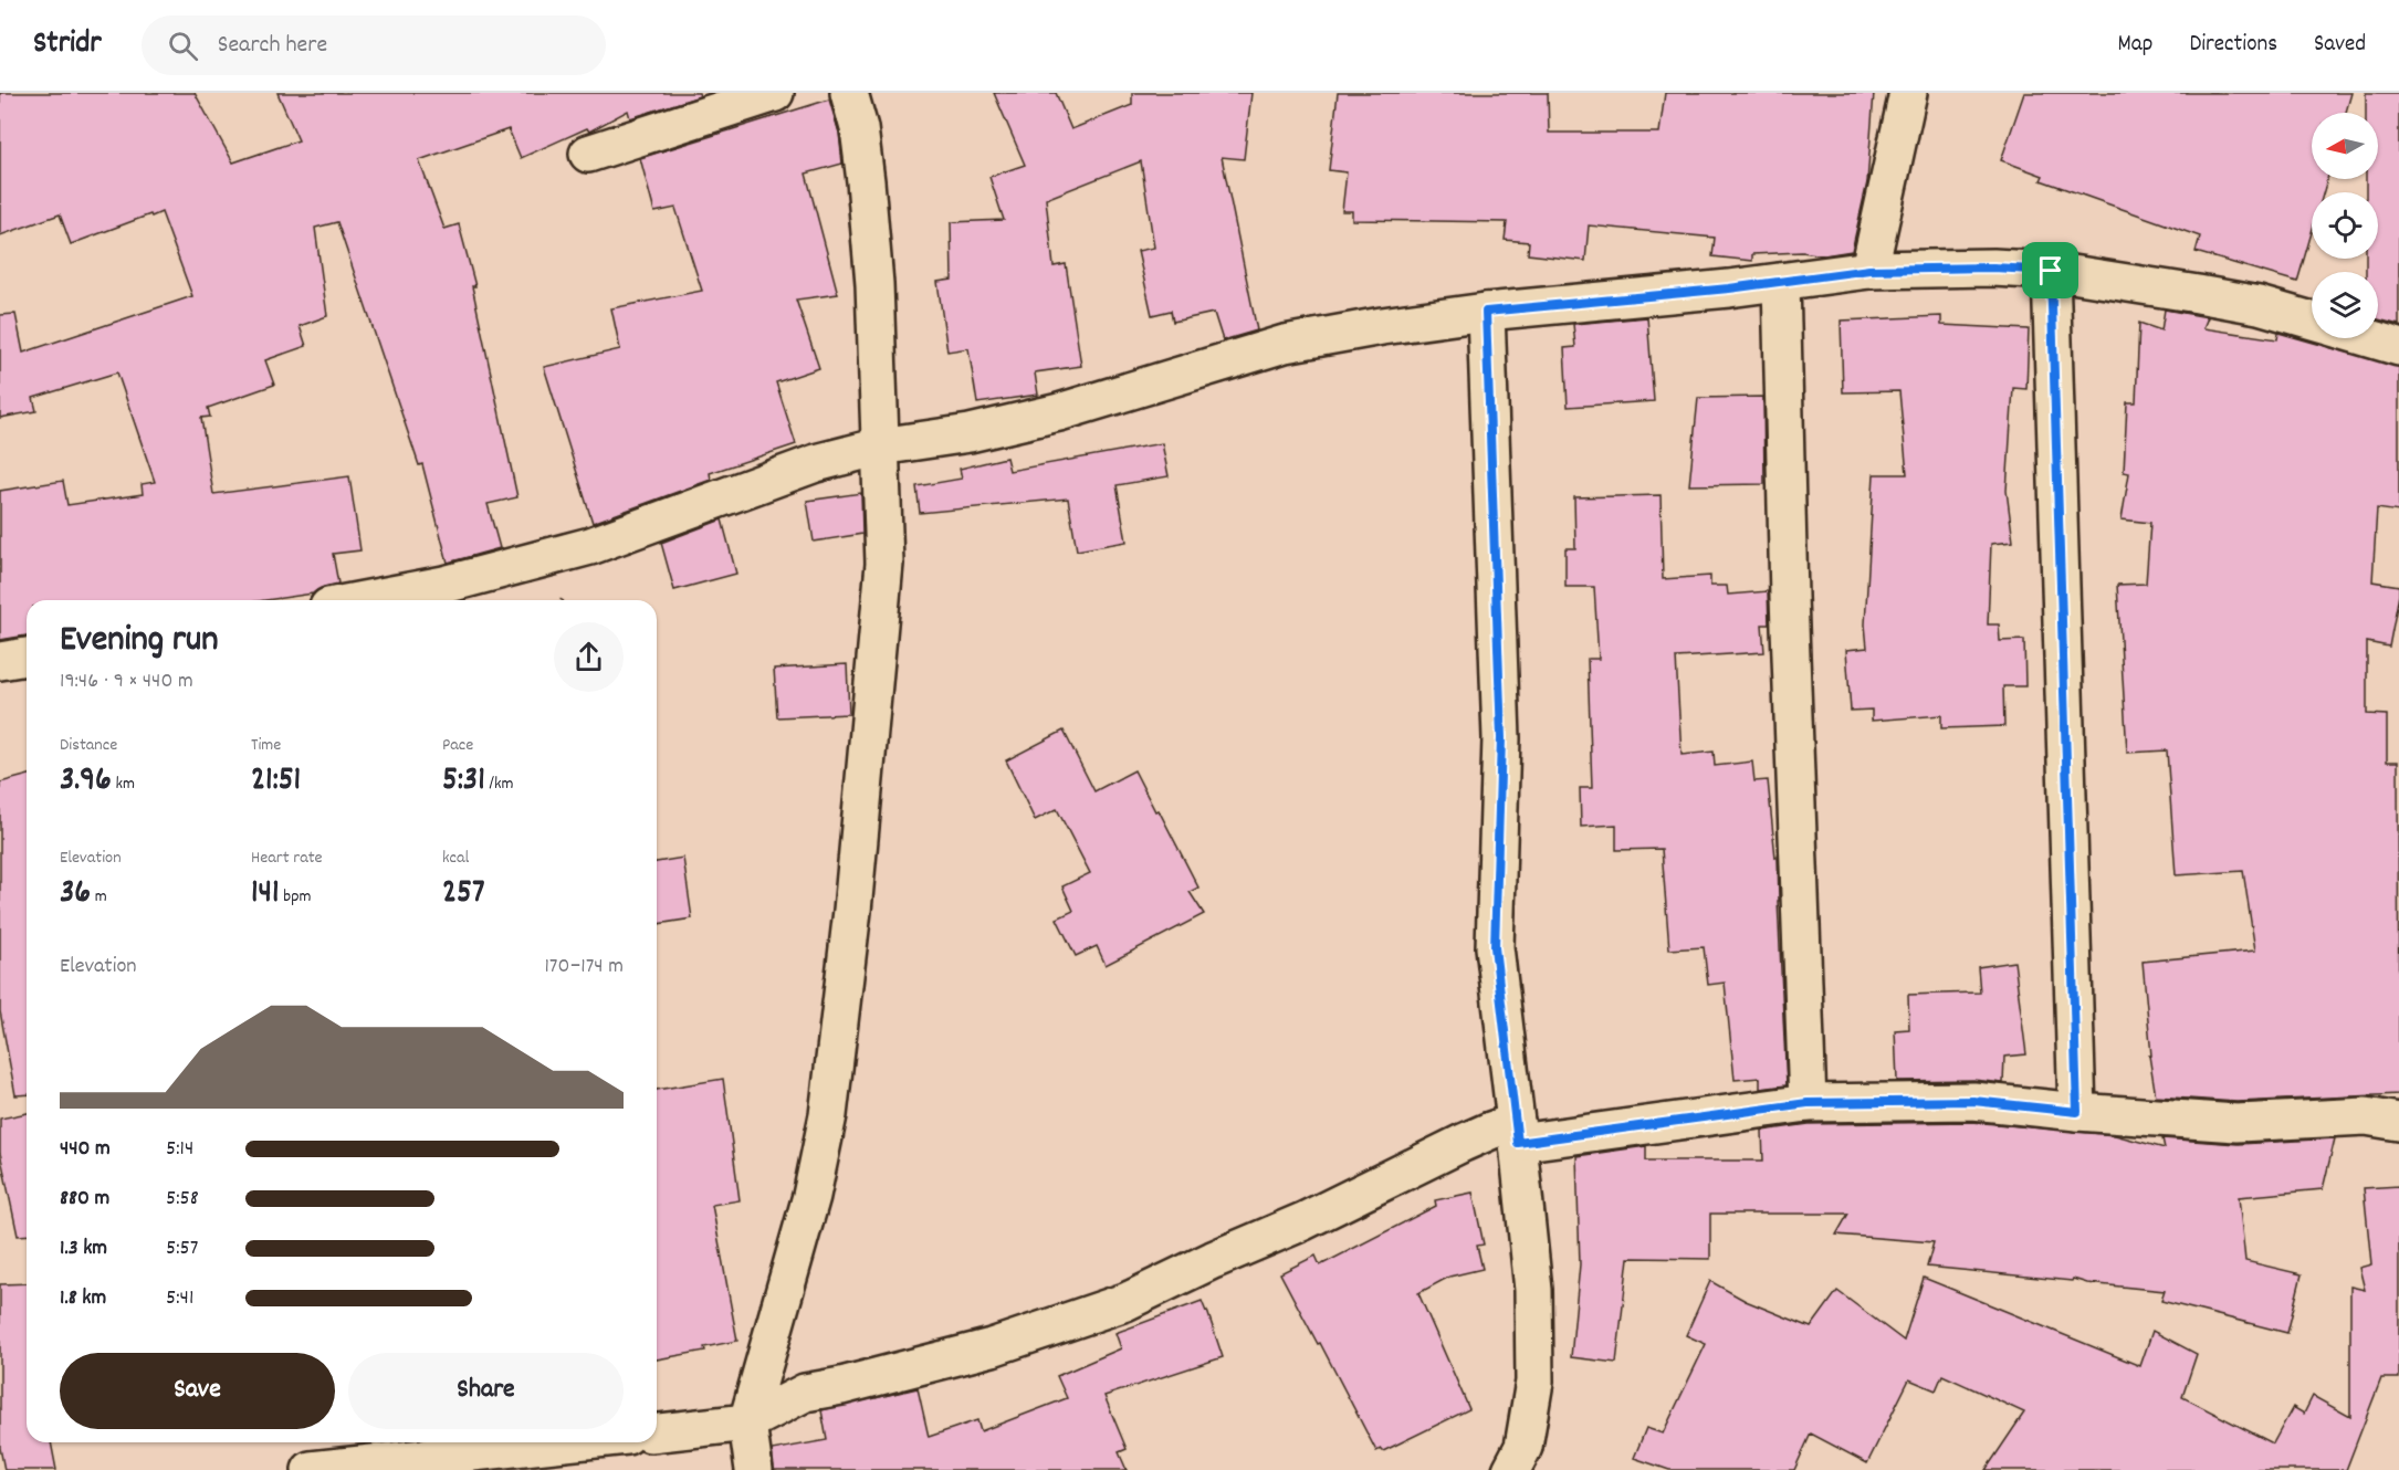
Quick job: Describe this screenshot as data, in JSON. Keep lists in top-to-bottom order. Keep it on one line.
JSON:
{"north":"left","page":{"header":"Stridr","search":"Search here","nav":["Map","Directions","Saved"],"heading":["Evening run","19:46 · 9 × 440 m"],"stats":[["Distance","3.96 km"],["Time","21:51"],["Pace","5:31 /km"],["Elevation","36 m"],["Heart rate","141 bpm"],["kcal","257"]],"chart":["Elevation","170–174 m"],"list":[{"name":"440 m","note":"5:14"},{"name":"880 m","note":"5:58"},{"name":"1.3 km","note":"5:57"},{"name":"1.8 km","note":"5:41"}],"buttons":["Save","Share"]}}
